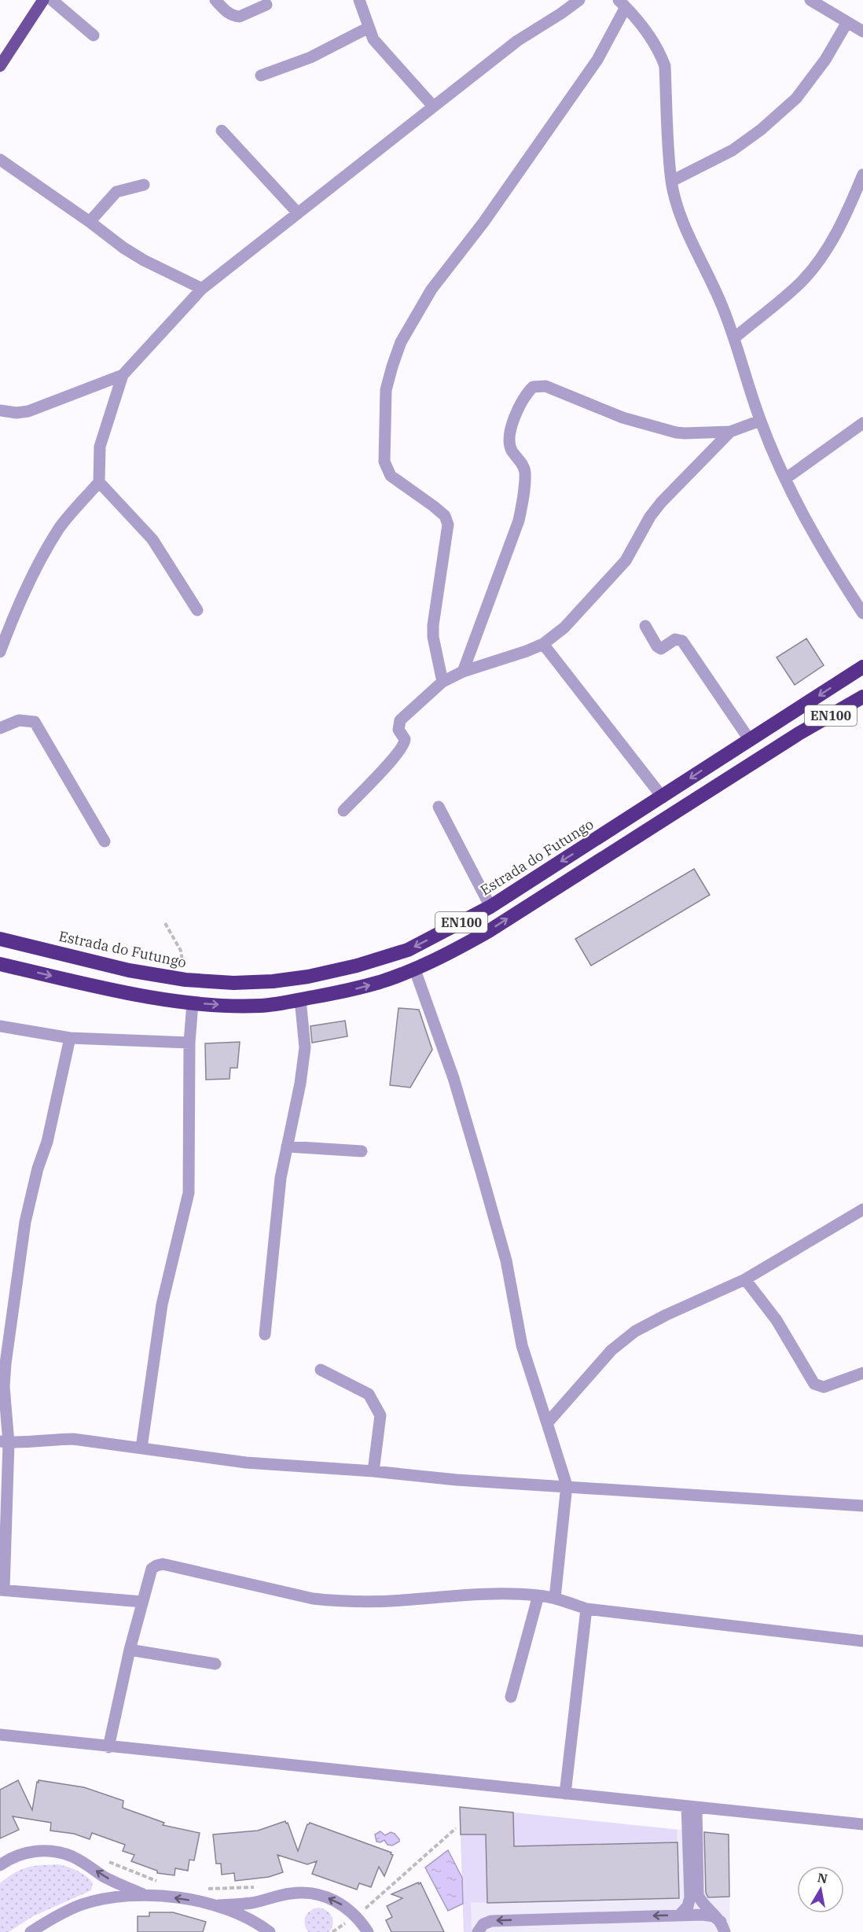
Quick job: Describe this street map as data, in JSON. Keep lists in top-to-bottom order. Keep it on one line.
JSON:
{"streets":{"highway":["EN100","Estrada do Futungo"]},"north":"top"}
